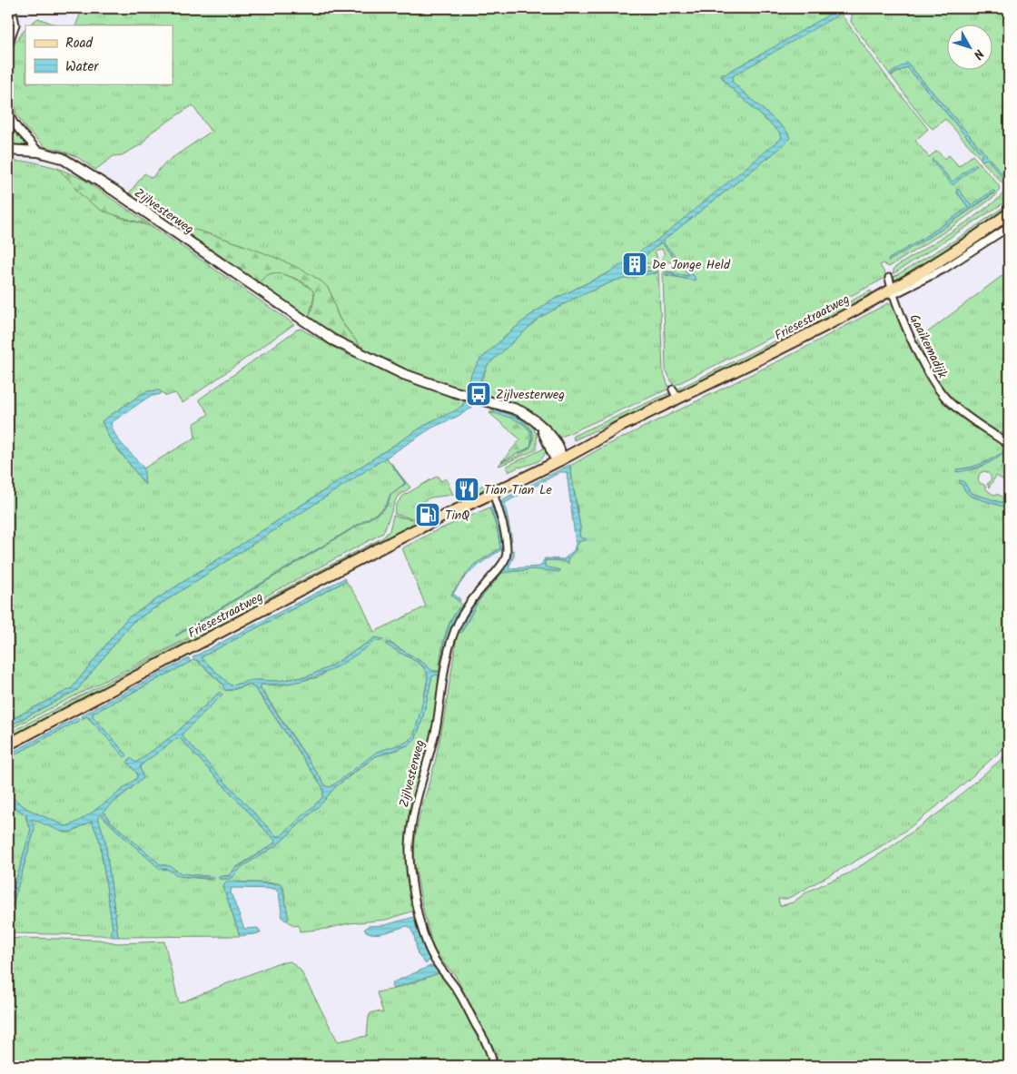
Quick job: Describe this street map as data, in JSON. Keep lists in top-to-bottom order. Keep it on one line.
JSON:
{"streets":{"main road":["Zijlvesterweg","Friesestraatweg"],"street":["Gaaikemadijk"]},"crossings":[["Zijlvesterweg","Friesestraatweg"],["Friesestraatweg","Gaaikemadijk"]],"places":{"building":["De Jonge Held"],"bus stop":["Zijlvesterweg"],"restaurant":["Tian Tian Le"],"fuel station":["TinQ"]},"legend":["Road","Water"],"north":"bottom right"}
